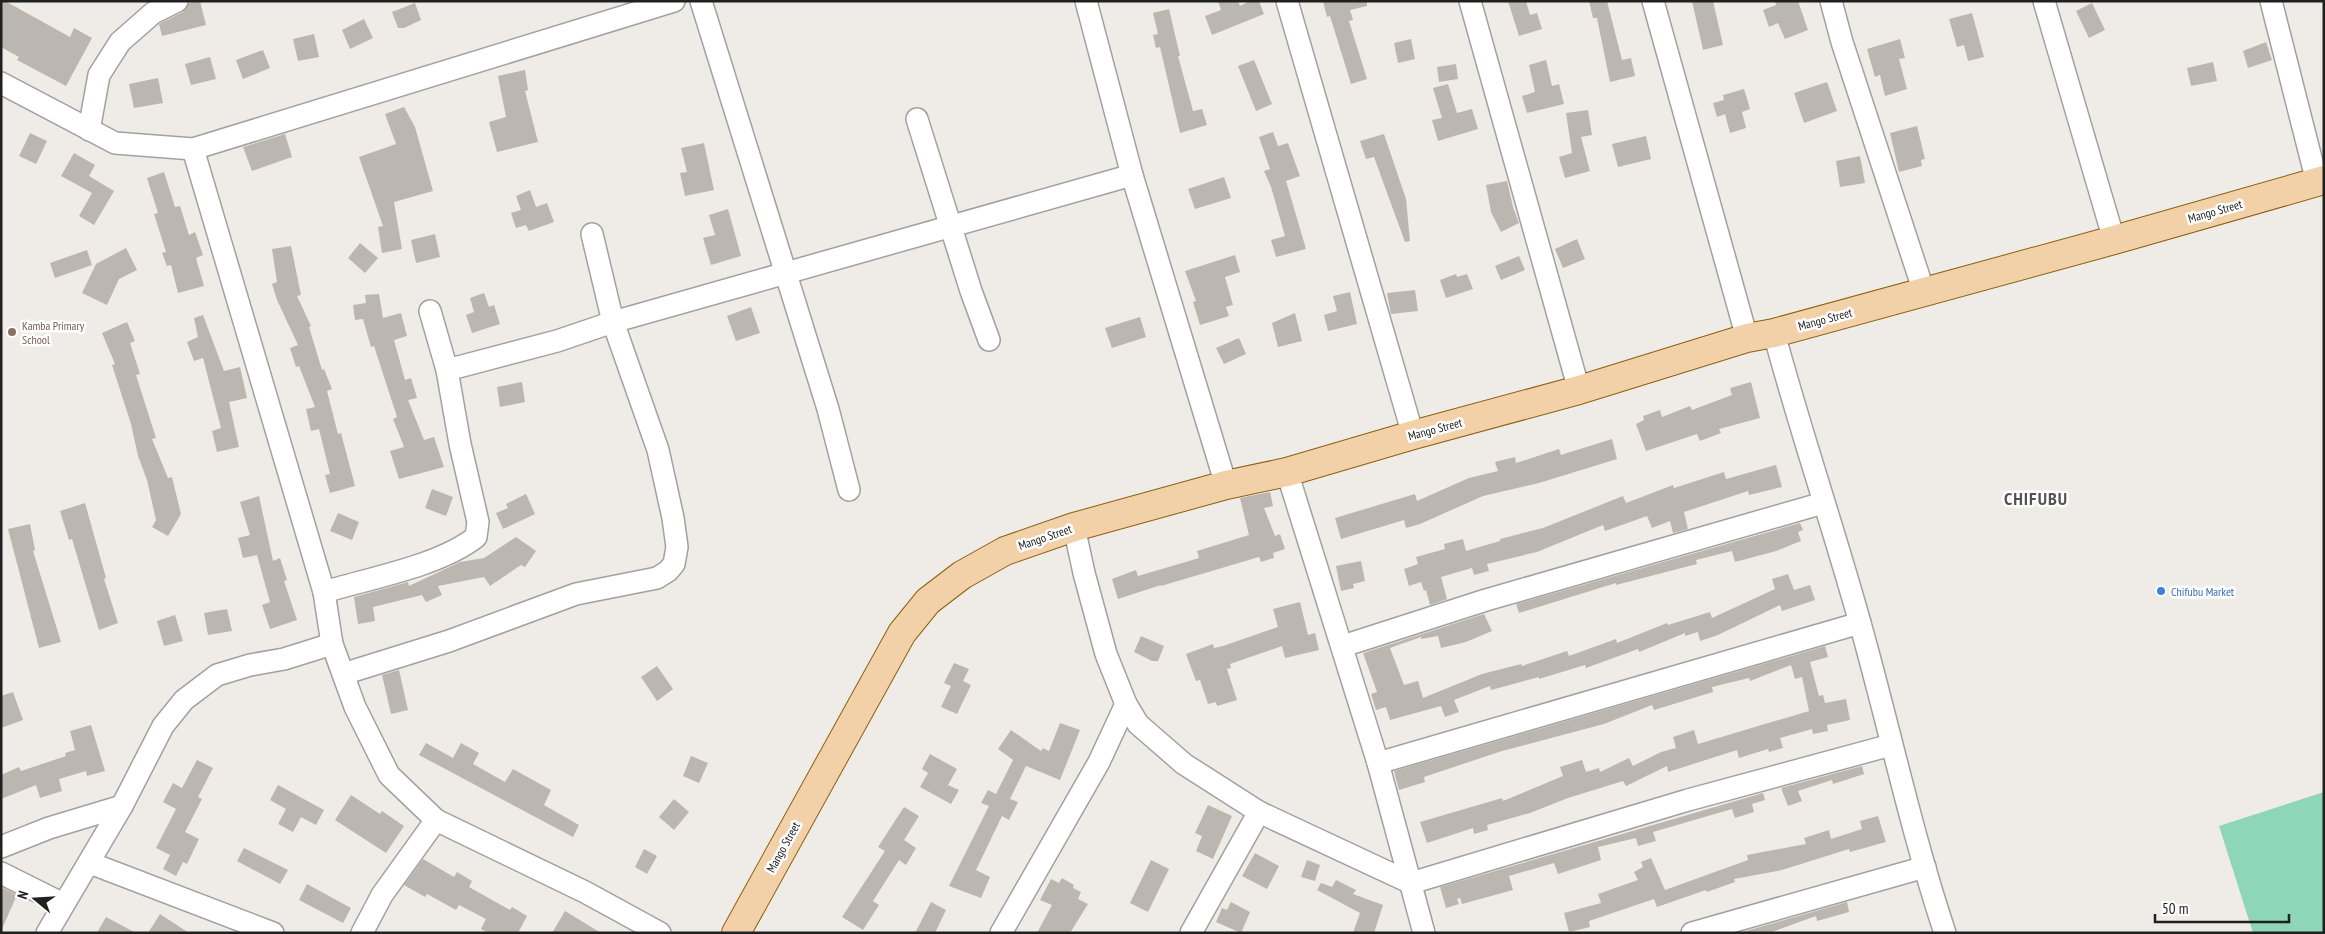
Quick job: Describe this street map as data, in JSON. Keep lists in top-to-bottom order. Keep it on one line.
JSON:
{"streets":{"main road":["Mango Street"]},"districts":["CHIFUBU"],"places":["Kamba Primary School","Chifubu Market"],"scale_bar":"50 m","north":"left"}
